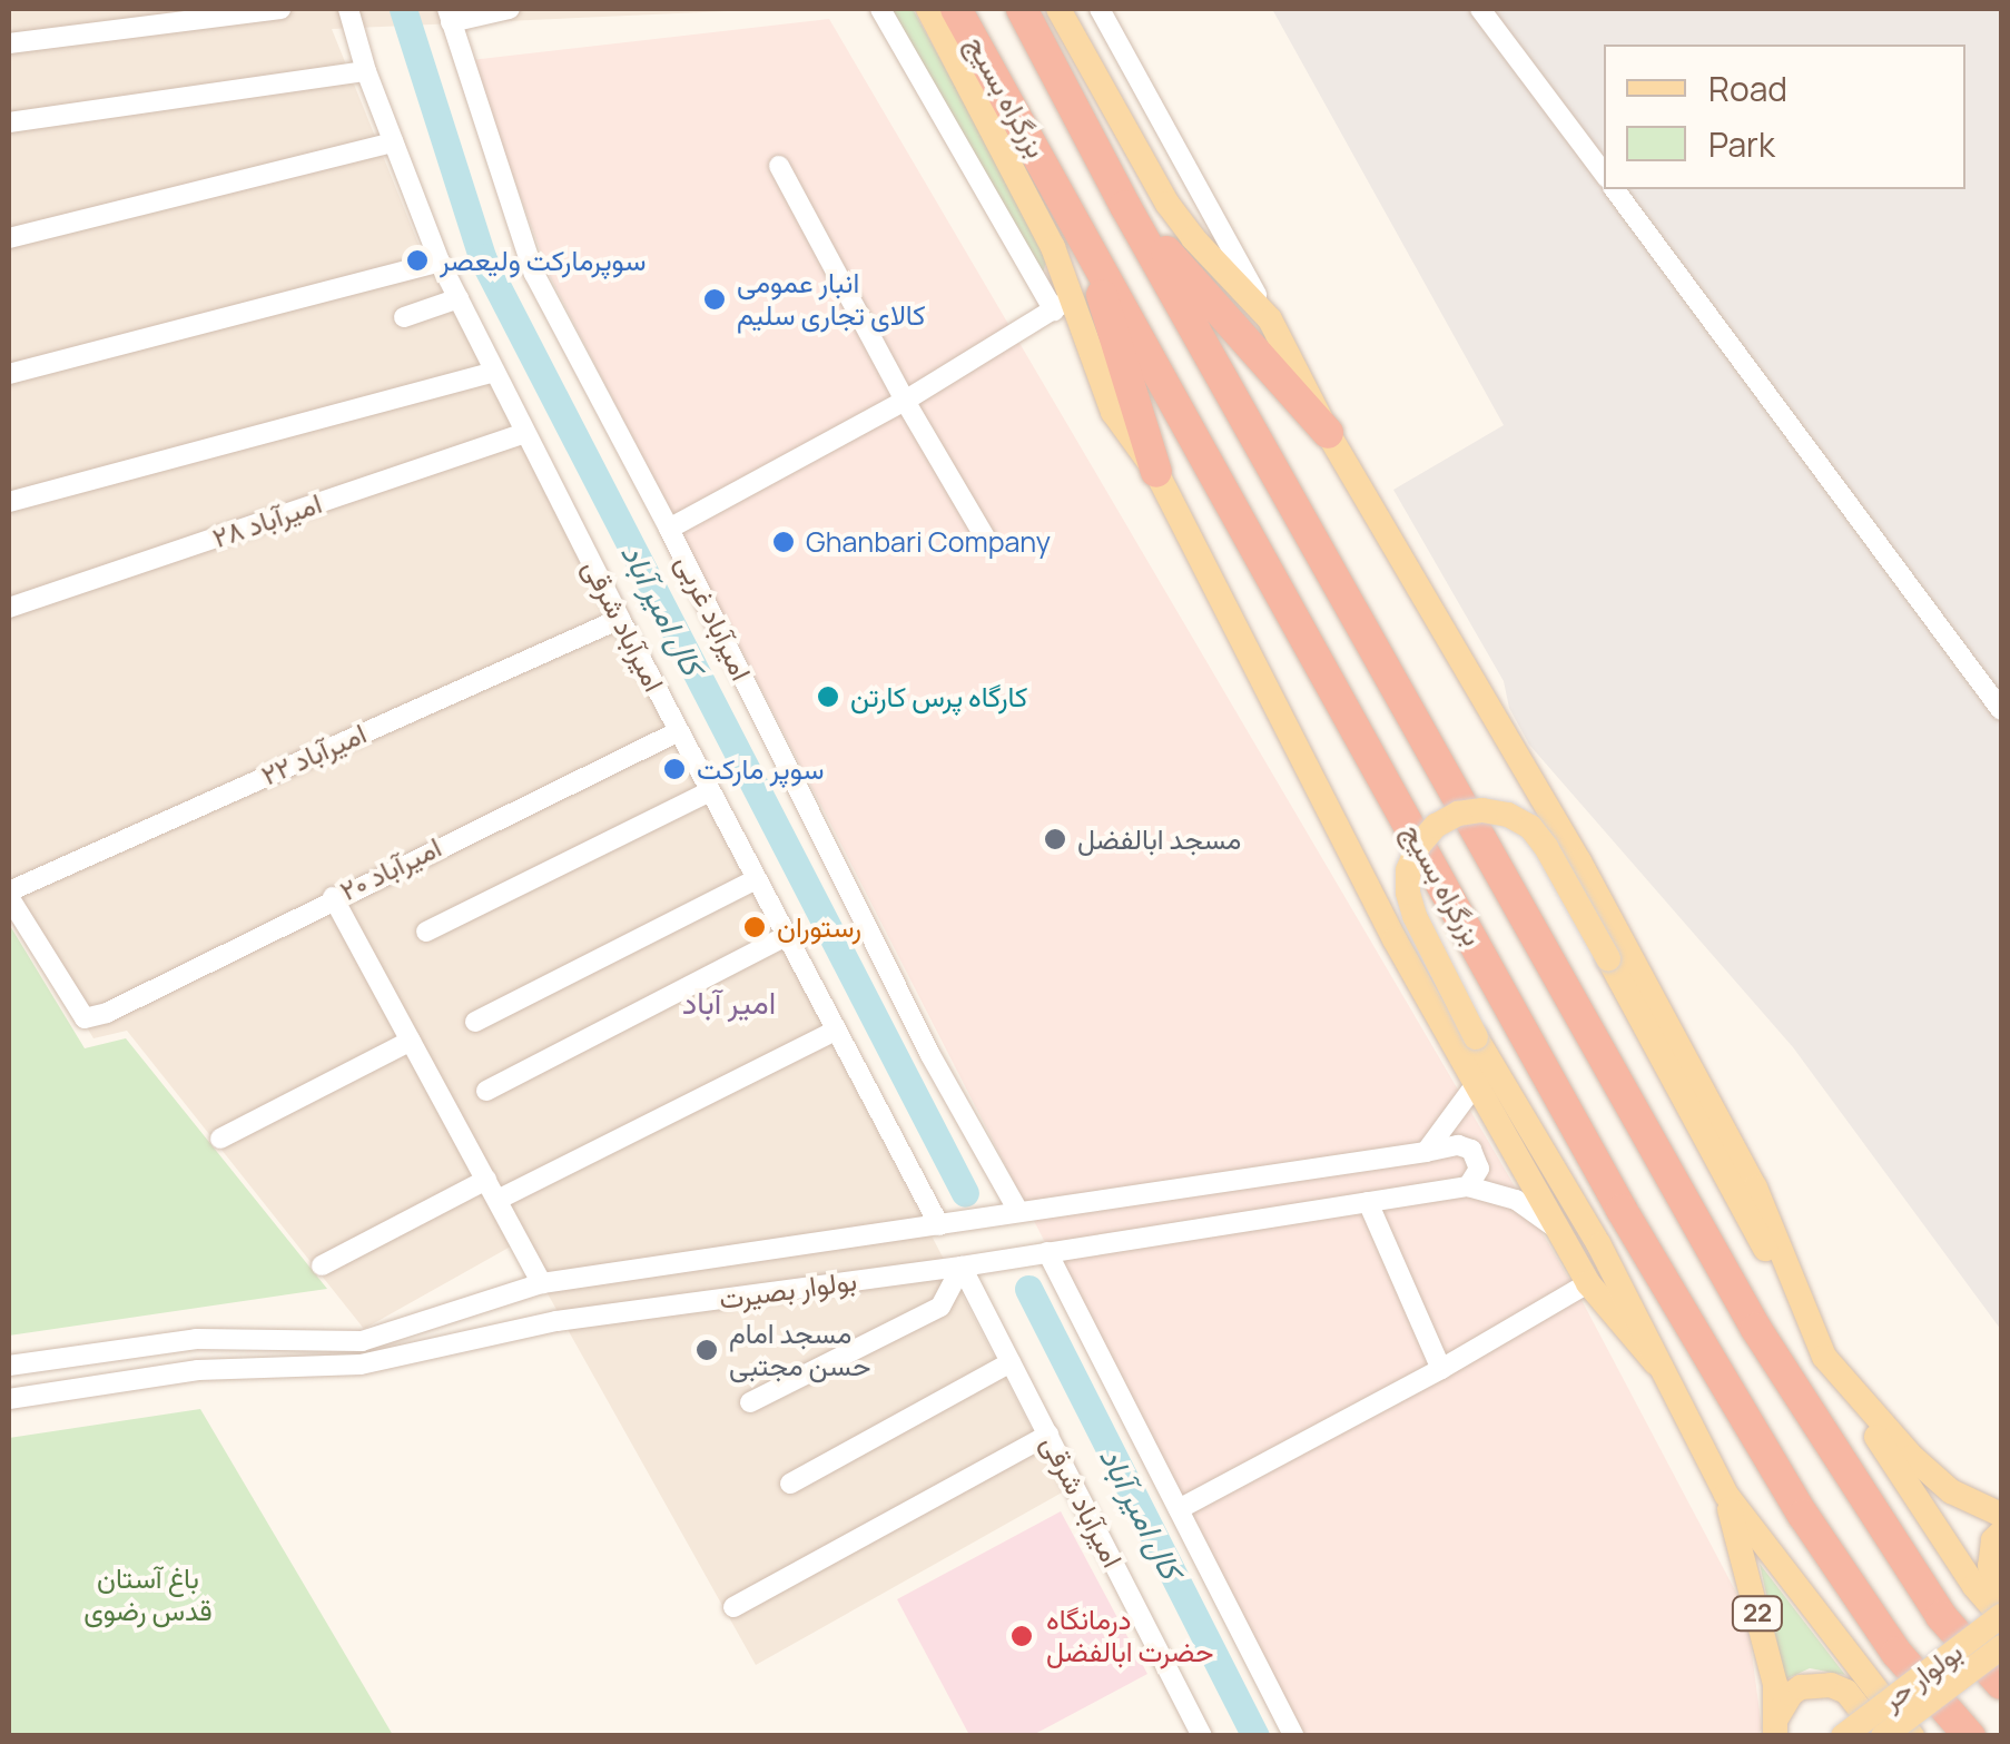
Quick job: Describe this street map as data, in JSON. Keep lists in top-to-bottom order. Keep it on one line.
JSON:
{"streets":{"highway":["بزرگراه بسیج"],"main road":["22","بولوار حر"],"street":["امیرآباد ۲۸","امیرآباد غربی","امیرآباد شرقی","امیرآباد ۲۲","امیرآباد ۲۰","بولوار بصیرت"]},"crossings":[["امیرآباد ۲۸","امیرآباد شرقی"],["امیرآباد غربی","بولوار بصیرت"],["امیرآباد شرقی","امیرآباد ۲۲"],["امیرآباد شرقی","امیرآباد ۲۰"],["امیرآباد شرقی","بولوار بصیرت"],["امیرآباد ۲۲","امیرآباد ۲۰"]],"districts":["امیر آباد"],"water":["کال امیر آباد"],"parks":["باغ آستان قدس رضوی"],"places":["سوپرمارکت ولیعصر","انبار عمومی کالای تجاری سلیم","Ghanbari Company","کارگاه پرس کارتن","سوپر مارکت","مسجد ابالفضل","رستوران","مسجد امام حسن مجتبی","درمانگاه حضرت ابالفضل"],"legend":["Road","Park"]}
